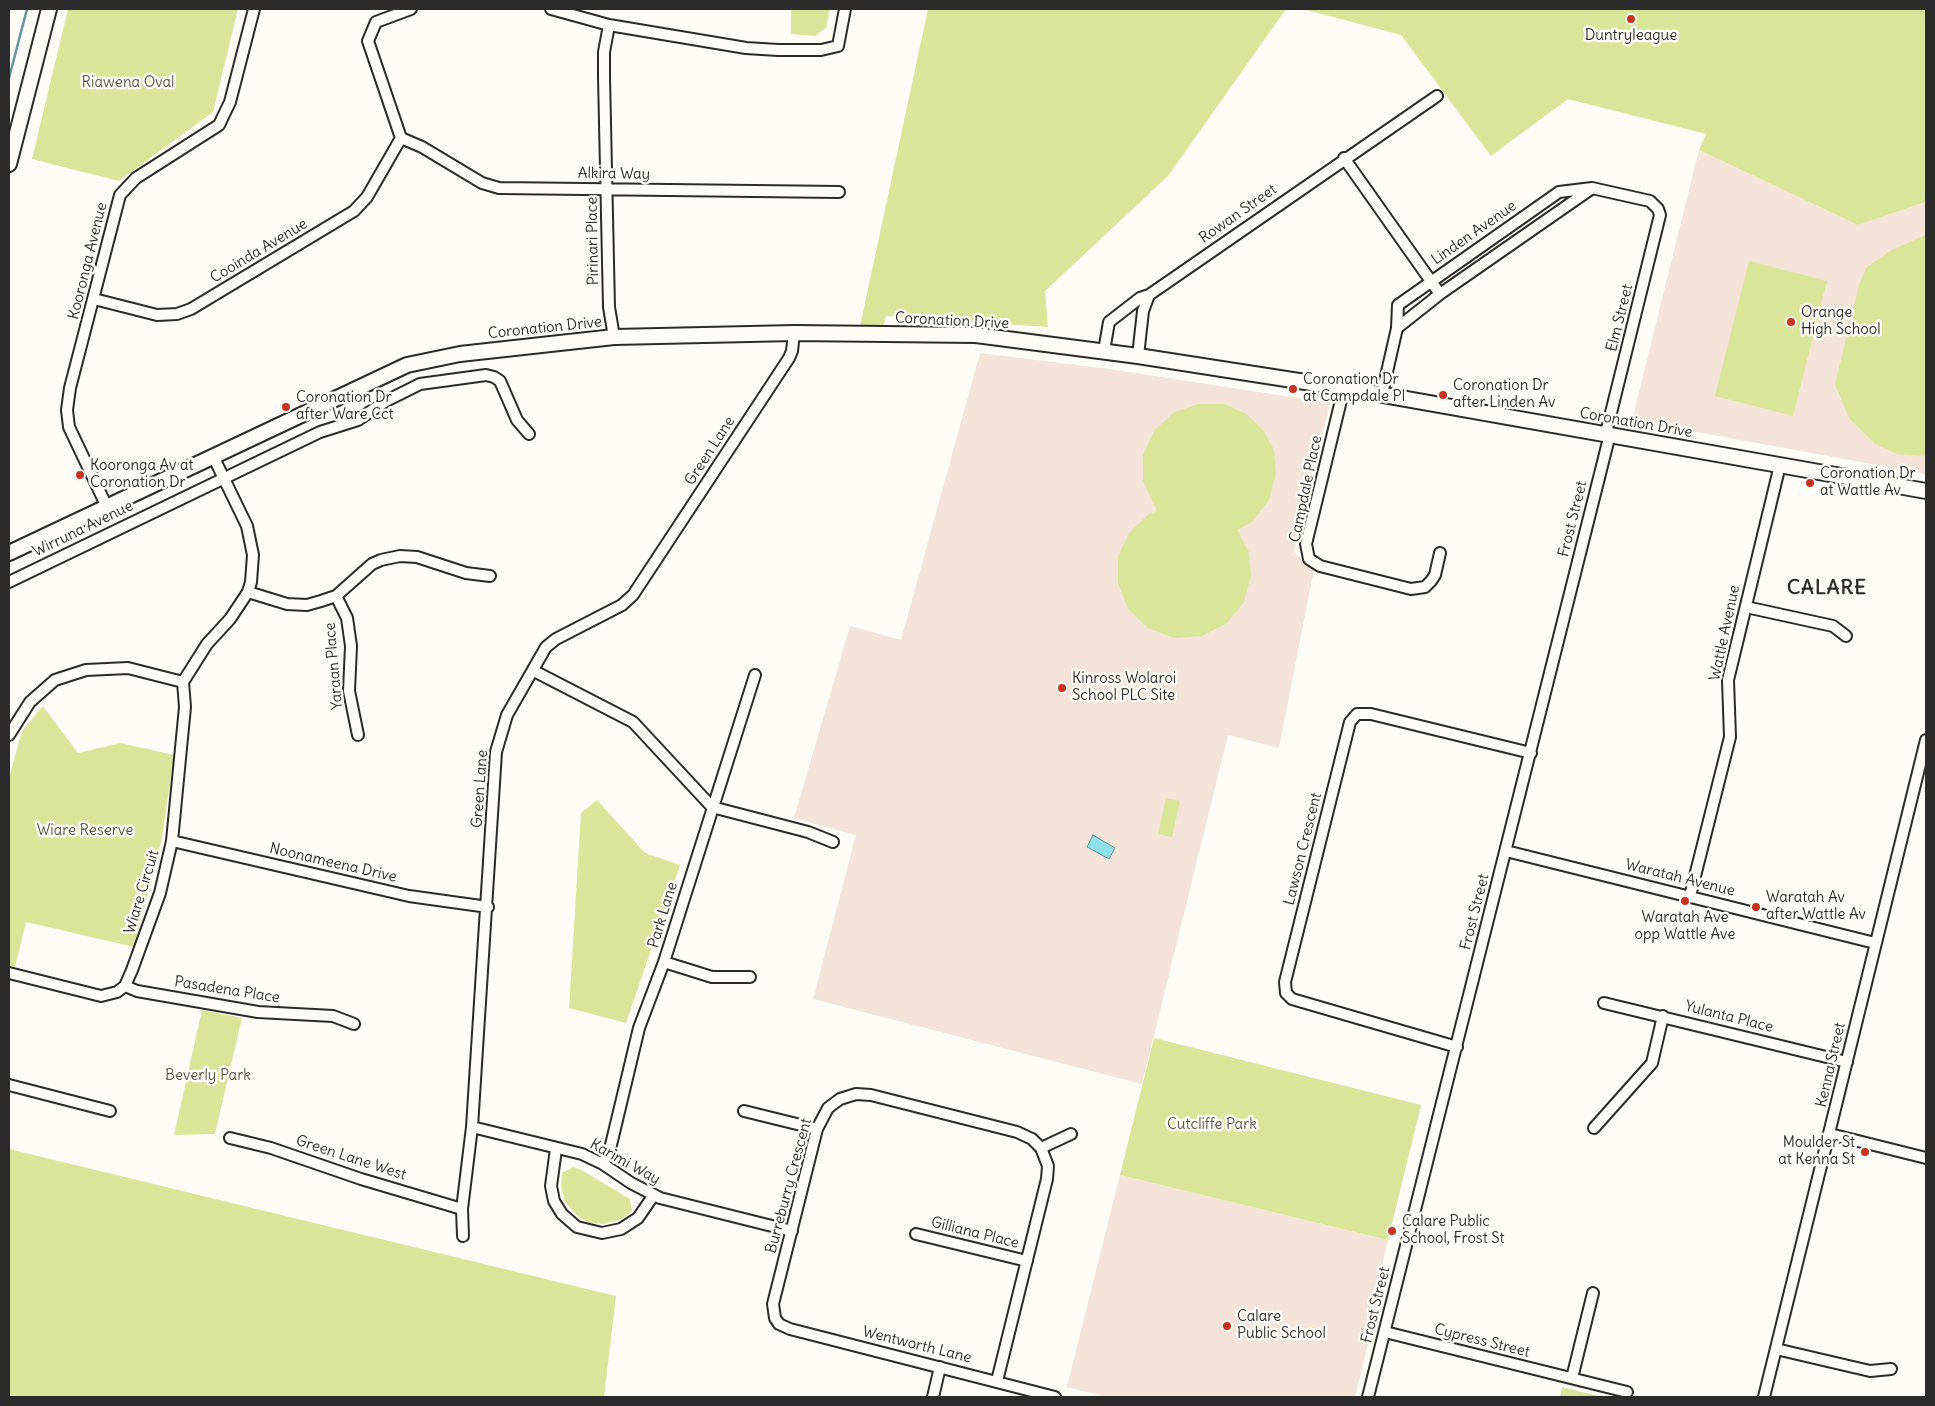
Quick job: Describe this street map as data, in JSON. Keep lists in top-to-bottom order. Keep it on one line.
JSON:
{"streets":{"main road":["Coronation Drive"],"street":["Alkira Way","Rowan Street","Linden Avenue","Pirinari Place","Cooinda Avenue","Kooronga Avenue","Elm Street","Green Lane","Campdale Place","Frost Street","Wirruna Avenue","Wattle Avenue","Yaraan Place","Lawson Crescent","Noonameena Drive","Waratah Avenue","Wiare Circuit","Park Lane","Pasadena Place","Yulanta Place","Kenna Street","Green Lane West","Karimi Way","Burreburry Crescent","Gilliana Place","Cypress Street","Wentworth Lane"]},"crossings":[["Alkira Way","Pirinari Place"],["Alkira Way","Cooinda Avenue"],["Rowan Street","Coronation Drive"],["Linden Avenue","Elm Street"],["Linden Avenue","Coronation Drive"],["Pirinari Place","Coronation Drive"],["Cooinda Avenue","Kooronga Avenue"],["Kooronga Avenue","Coronation Drive"],["Elm Street","Coronation Drive"],["Elm Street","Frost Street"],["Coronation Drive","Green Lane"],["Coronation Drive","Campdale Place"],["Coronation Drive","Frost Street"],["Coronation Drive","Wattle Avenue"],["Green Lane","Noonameena Drive"],["Green Lane","Green Lane West"],["Green Lane","Karimi Way"],["Frost Street","Lawson Crescent"],["Frost Street","Waratah Avenue"],["Frost Street","Cypress Street"],["Wattle Avenue","Waratah Avenue"],["Noonameena Drive","Wiare Circuit"],["Waratah Avenue","Kenna Street"],["Wiare Circuit","Pasadena Place"],["Park Lane","Karimi Way"],["Yulanta Place","Kenna Street"],["Karimi Way","Burreburry Crescent"],["Burreburry Crescent","Wentworth Lane"]],"districts":["CALARE"],"parks":["Riawena Oval","Wiare Reserve","Beverly Park","Cutcliffe Park"],"places":["Duntryleague","Orange High School","Coronation Dr at Campdale Pl","Coronation Dr after Linden Av","Coronation Dr after Ware Cct","Kooronga Av at Coronation Dr","Coronation Dr at Wattle Av","Kinross Wolaroi School PLC Site","Waratah Ave opp Wattle Ave","Waratah Av after Wattle Av","Moulder St at Kenna St","Calare Public School, Frost St","Calare Public School"]}
